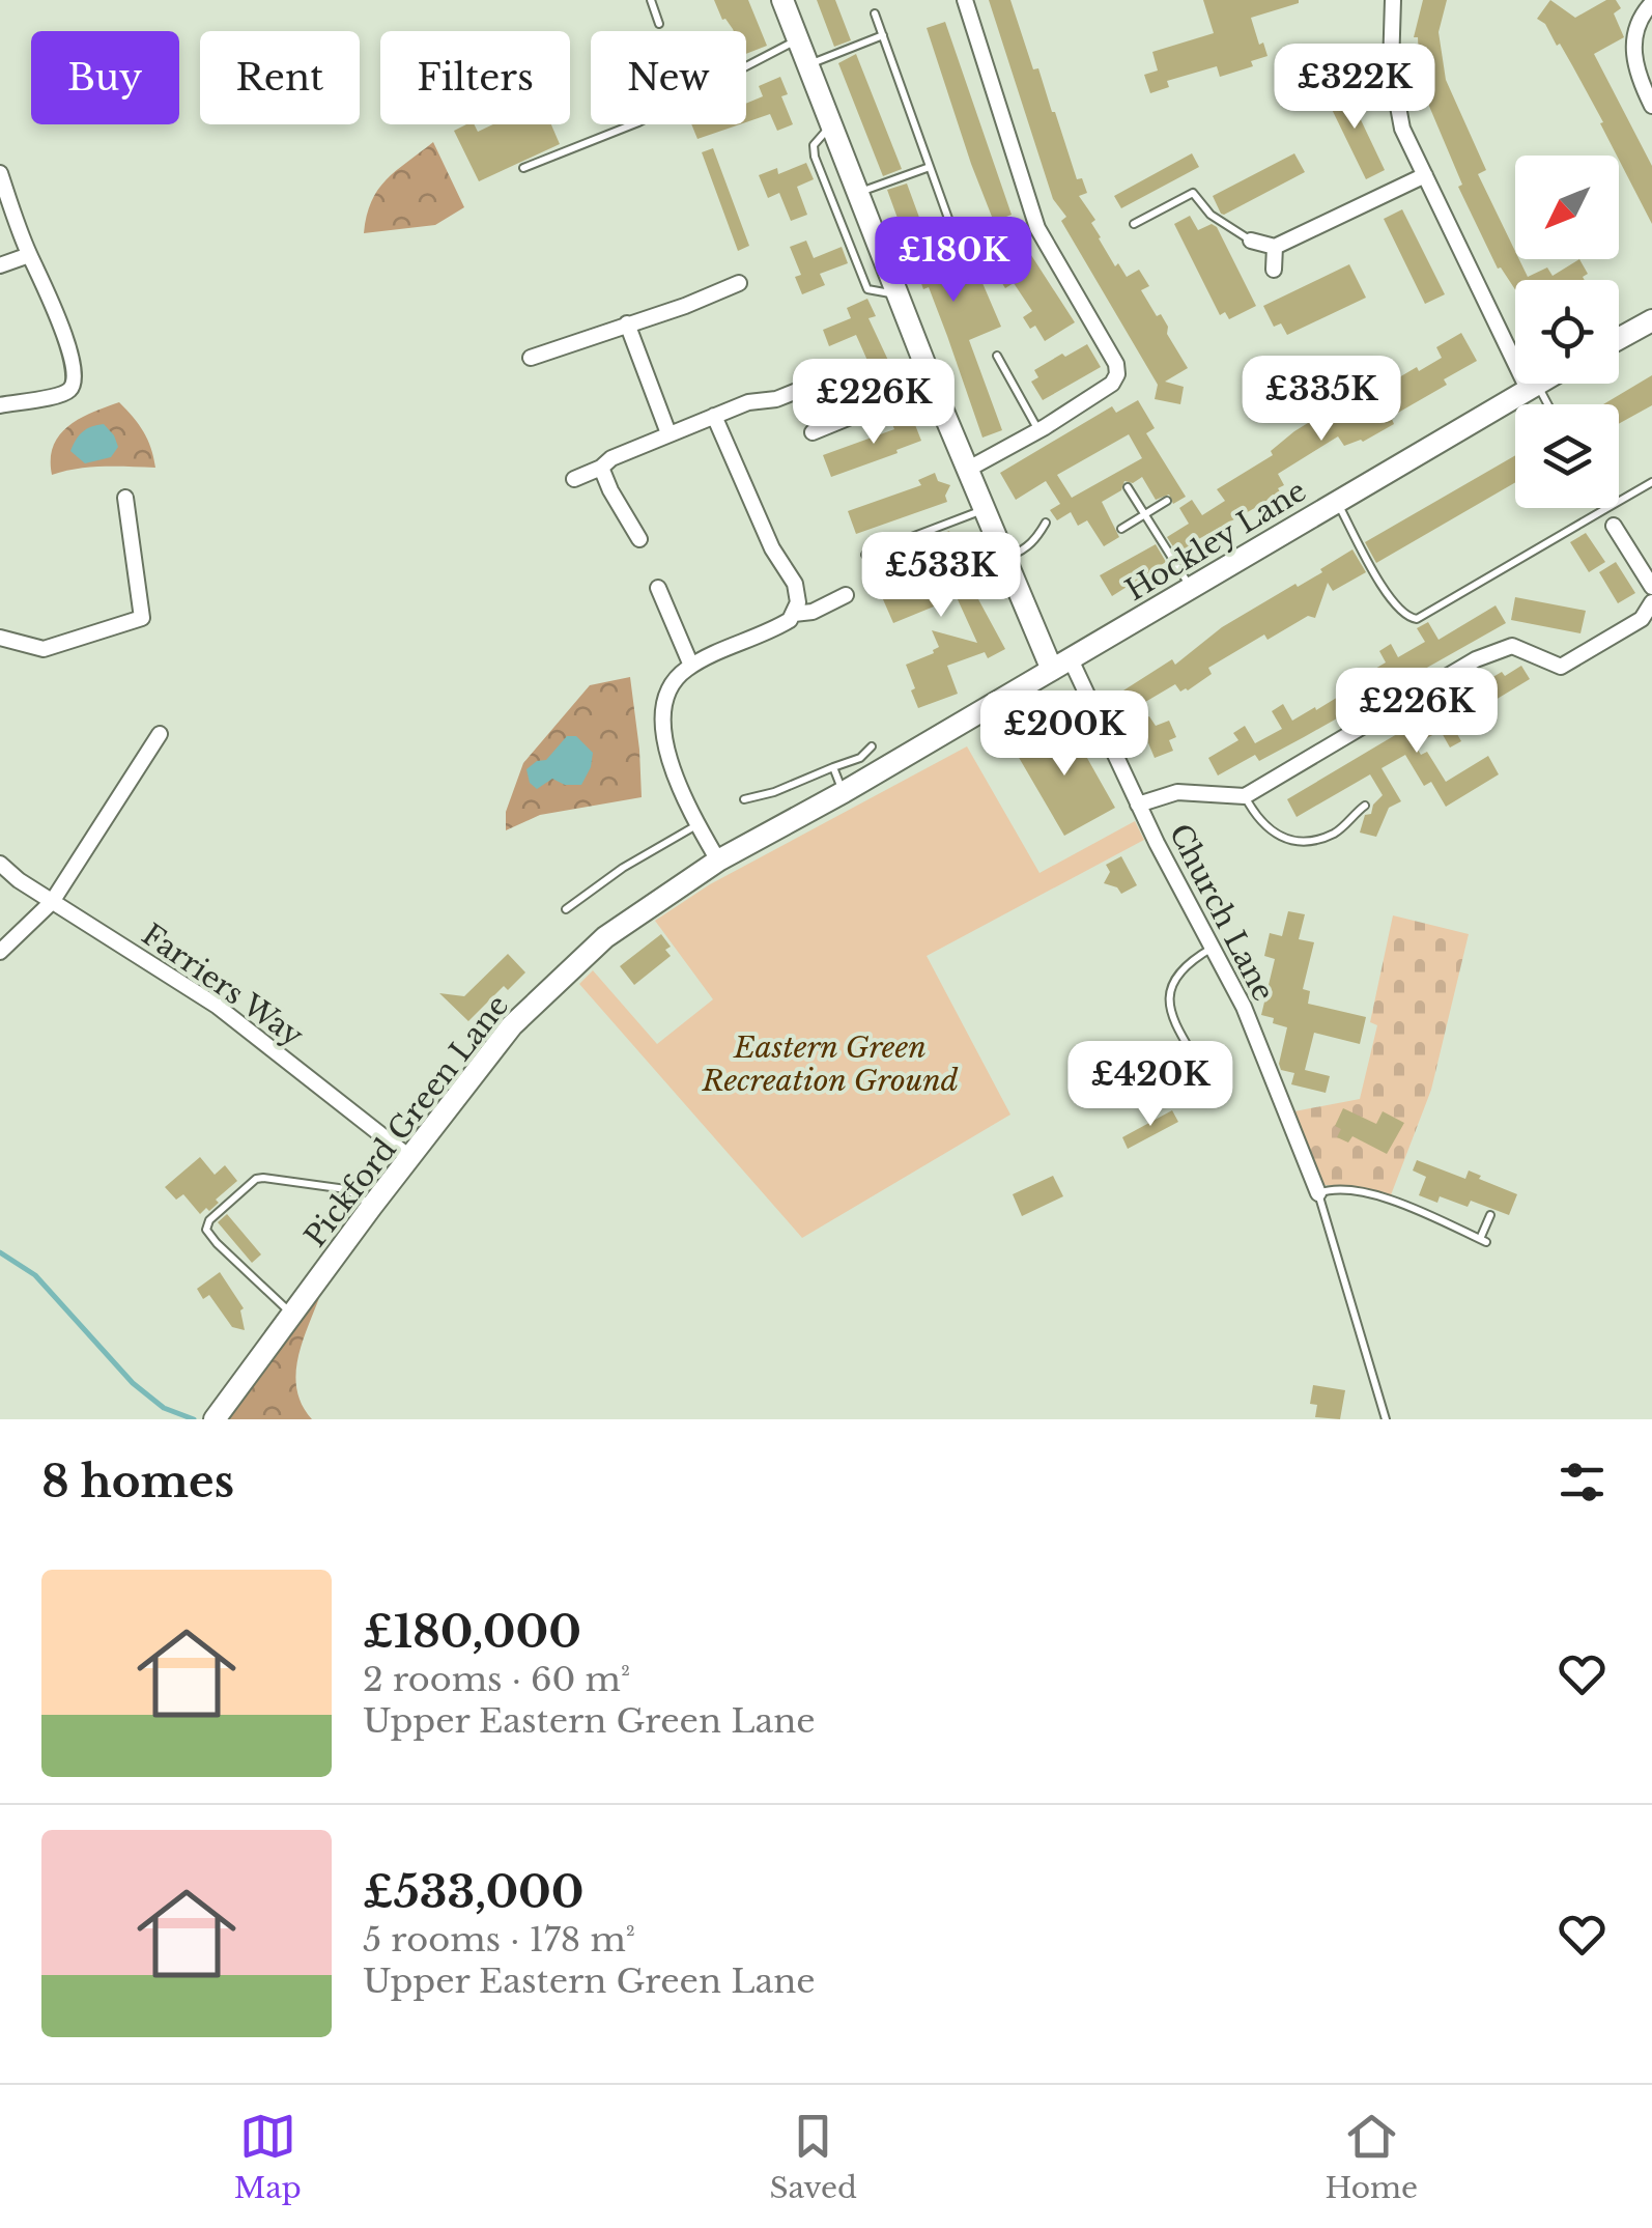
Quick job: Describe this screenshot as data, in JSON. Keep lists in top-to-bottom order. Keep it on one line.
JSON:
{"streets":{"street":["Hockley Lane","Church Lane","Farriers Way","Pickford Green Lane"]},"crossings":[["Hockley Lane","Church Lane"],["Hockley Lane","Pickford Green Lane"],["Church Lane","Pickford Green Lane"],["Farriers Way","Pickford Green Lane"]],"parks":["Eastern Green Recreation Ground"],"north":"bottom left","page":{"chip":["Buy","Rent","Filters","New"],"price":["£322K","£180K","£335K","£226K","£533K","£226K","£200K","£420K"],"heading":"8 homes","list":[{"name":"£180,000","note":"2 rooms · 60 m² · Upper Eastern Green Lane"},{"name":"£533,000","note":"5 rooms · 178 m² · Upper Eastern Green Lane"}],"tabs":["Map","Saved","Home"]}}
